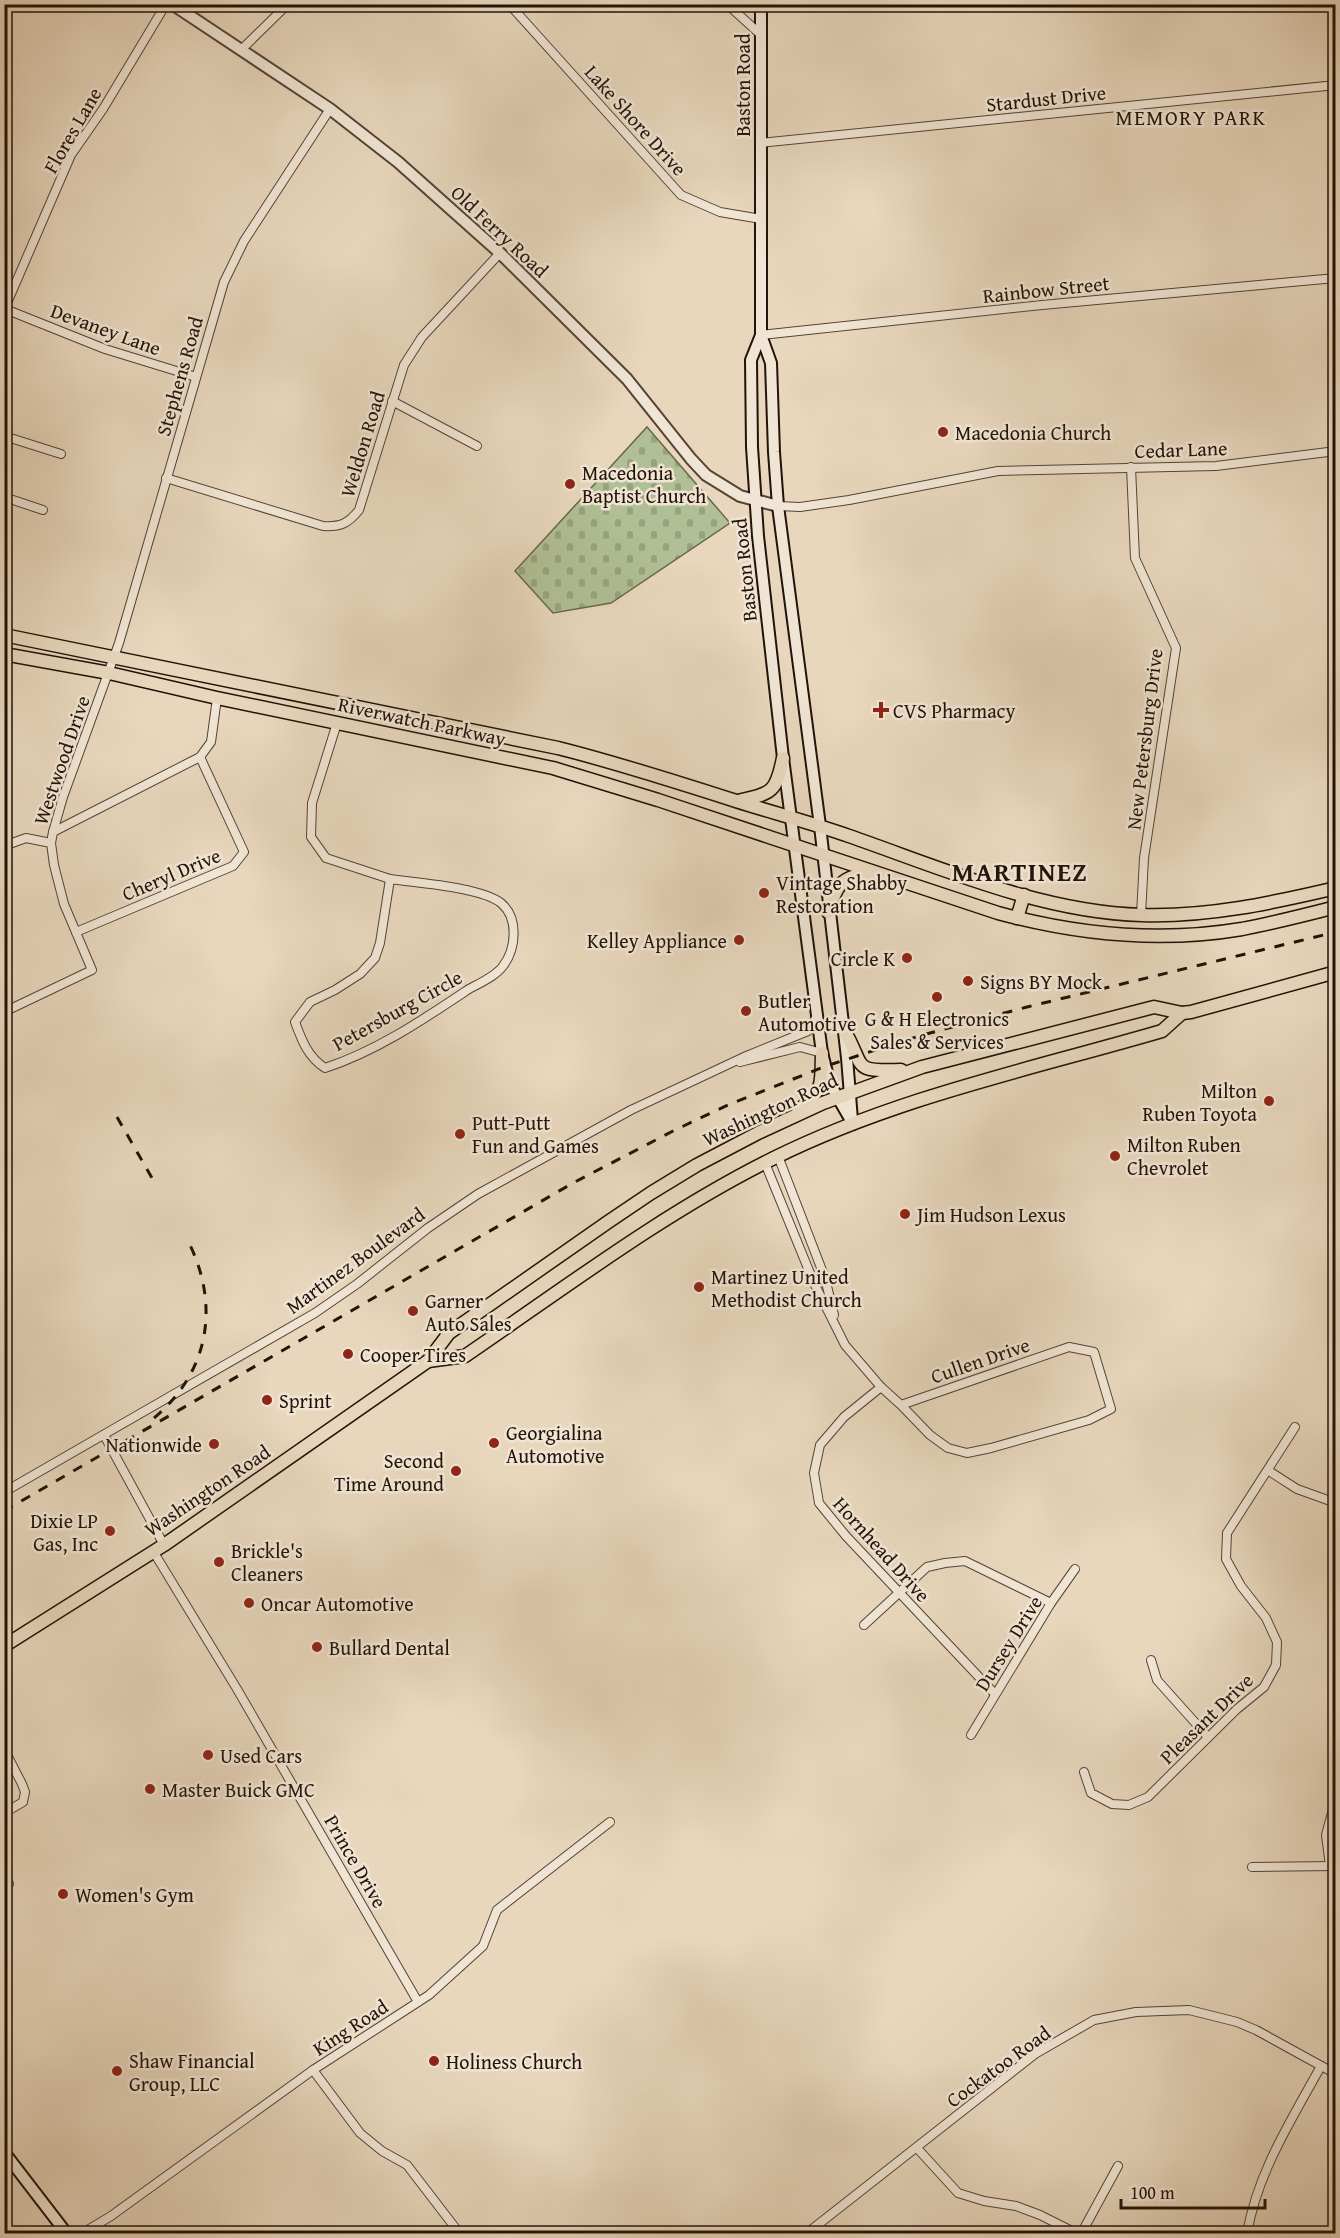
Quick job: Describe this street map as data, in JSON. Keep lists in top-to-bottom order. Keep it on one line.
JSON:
{"streets":{"main road":["Baston Road","Old Ferry Road","Riverwatch Parkway","Washington Road"],"street":["Stardust Drive","Lake Shore Drive","Flores Lane","Rainbow Street","Devaney Lane","Stephens Road","Weldon Road","Cedar Lane","New Petersburg Drive","Westwood Drive","Cheryl Drive","Petersburg Circle","Martinez Boulevard","Cullen Drive","Hornhead Drive","Dursey Drive","Pleasant Drive","Prince Drive","King Road","Cockatoo Road"]},"crossings":[["Baston Road","Stardust Drive"],["Baston Road","Lake Shore Drive"],["Baston Road","Old Ferry Road"],["Baston Road","Rainbow Street"],["Baston Road","Riverwatch Parkway"],["Baston Road","Washington Road"],["Baston Road","Martinez Boulevard"],["Flores Lane","Devaney Lane"],["Old Ferry Road","Stephens Road"],["Old Ferry Road","Weldon Road"],["Old Ferry Road","Cedar Lane"],["Devaney Lane","Stephens Road"],["Stephens Road","Weldon Road"],["Stephens Road","Riverwatch Parkway"],["Stephens Road","Westwood Drive"],["Cedar Lane","New Petersburg Drive"],["Riverwatch Parkway","New Petersburg Drive"],["Riverwatch Parkway","Westwood Drive"],["Riverwatch Parkway","Petersburg Circle"],["Westwood Drive","Cheryl Drive"],["Washington Road","Prince Drive"],["Martinez Boulevard","Prince Drive"],["Hornhead Drive","Dursey Drive"],["Prince Drive","King Road"]],"districts":["MEMORY PARK","MARTINEZ"],"places":{"other":["Macedonia Church","Macedonia Baptist Church","Vintage Shabby Restoration","Kelley Appliance","Circle K","Signs BY Mock","G & H Electronics Sales & Services","Butler Automotive","Milton Ruben Toyota","Putt-Putt Fun and Games","Milton Ruben Chevrolet","Jim Hudson Lexus","Martinez United Methodist Church","Garner Auto Sales","Cooper Tires","Sprint","Georgialina Automotive","Nationwide","Second Time Around","Dixie LP Gas, Inc","Brickle's Cleaners","Oncar Automotive","Bullard Dental","Used Cars","Master Buick GMC","Women's Gym","Holiness Church","Shaw Financial Group, LLC"],"health":["CVS Pharmacy"]},"scale_bar":"100 m"}
